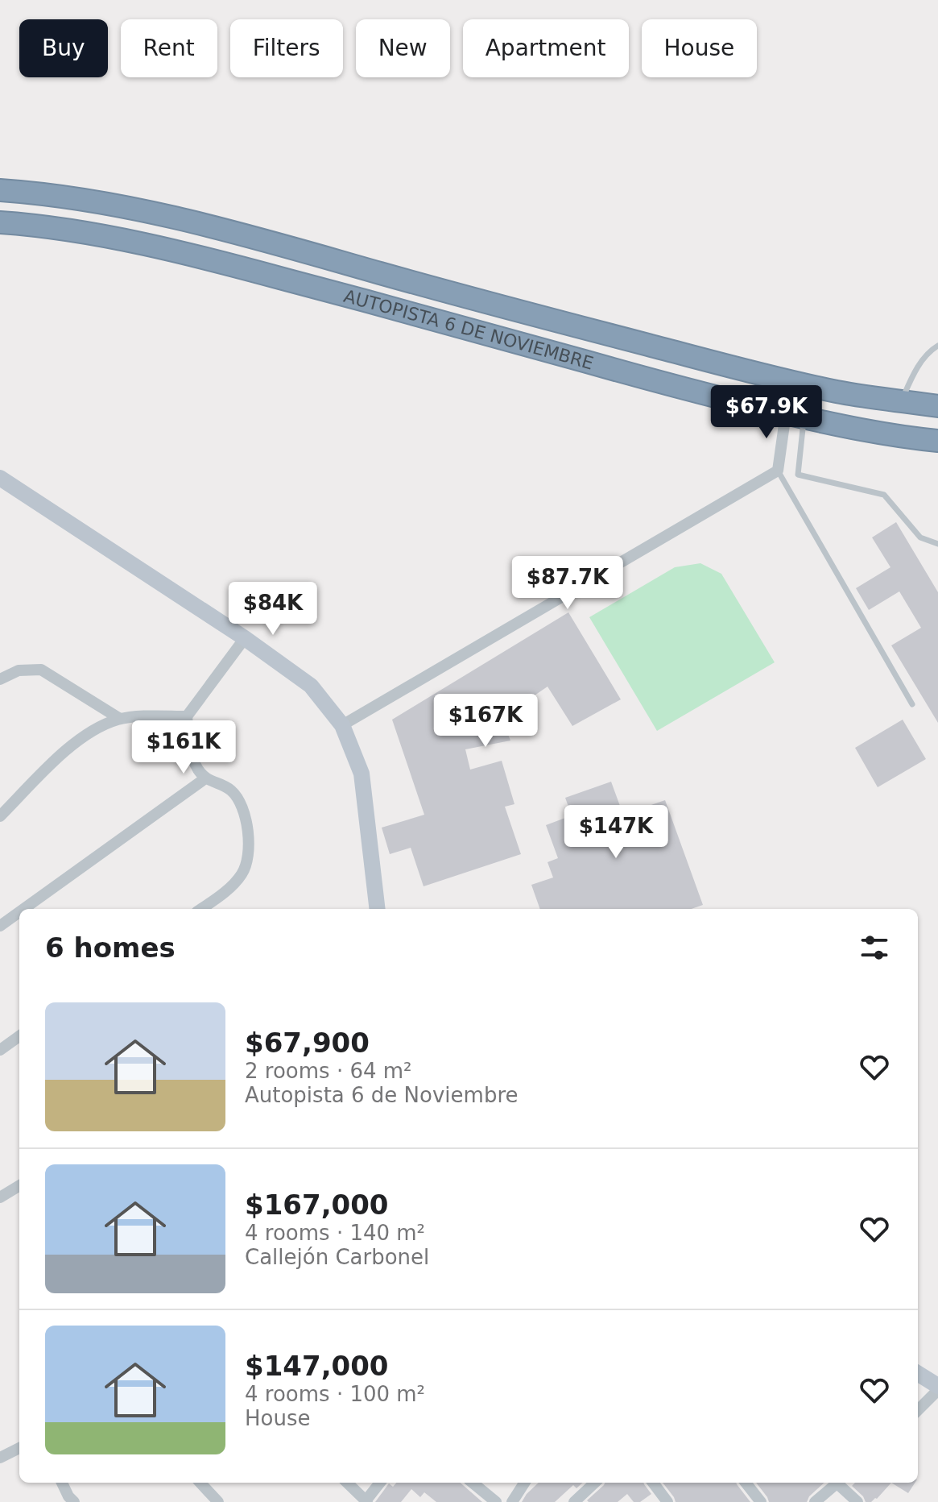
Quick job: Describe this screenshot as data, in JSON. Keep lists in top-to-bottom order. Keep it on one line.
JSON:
{"streets":{"highway":["AUTOPISTA 6 DE NOVIEMBRE"]},"page":{"chip":["Buy","Rent","Filters","New","Apartment","House"],"price":["$67.9K","$87.7K","$84K","$167K","$161K","$147K"],"heading":"6 homes","list":[{"name":"$67,900","note":"2 rooms · 64 m² · Autopista 6 de Noviembre"},{"name":"$167,000","note":"4 rooms · 140 m² · Callejón Carbonel"},{"name":"$147,000","note":"4 rooms · 100 m² · House"}]}}
